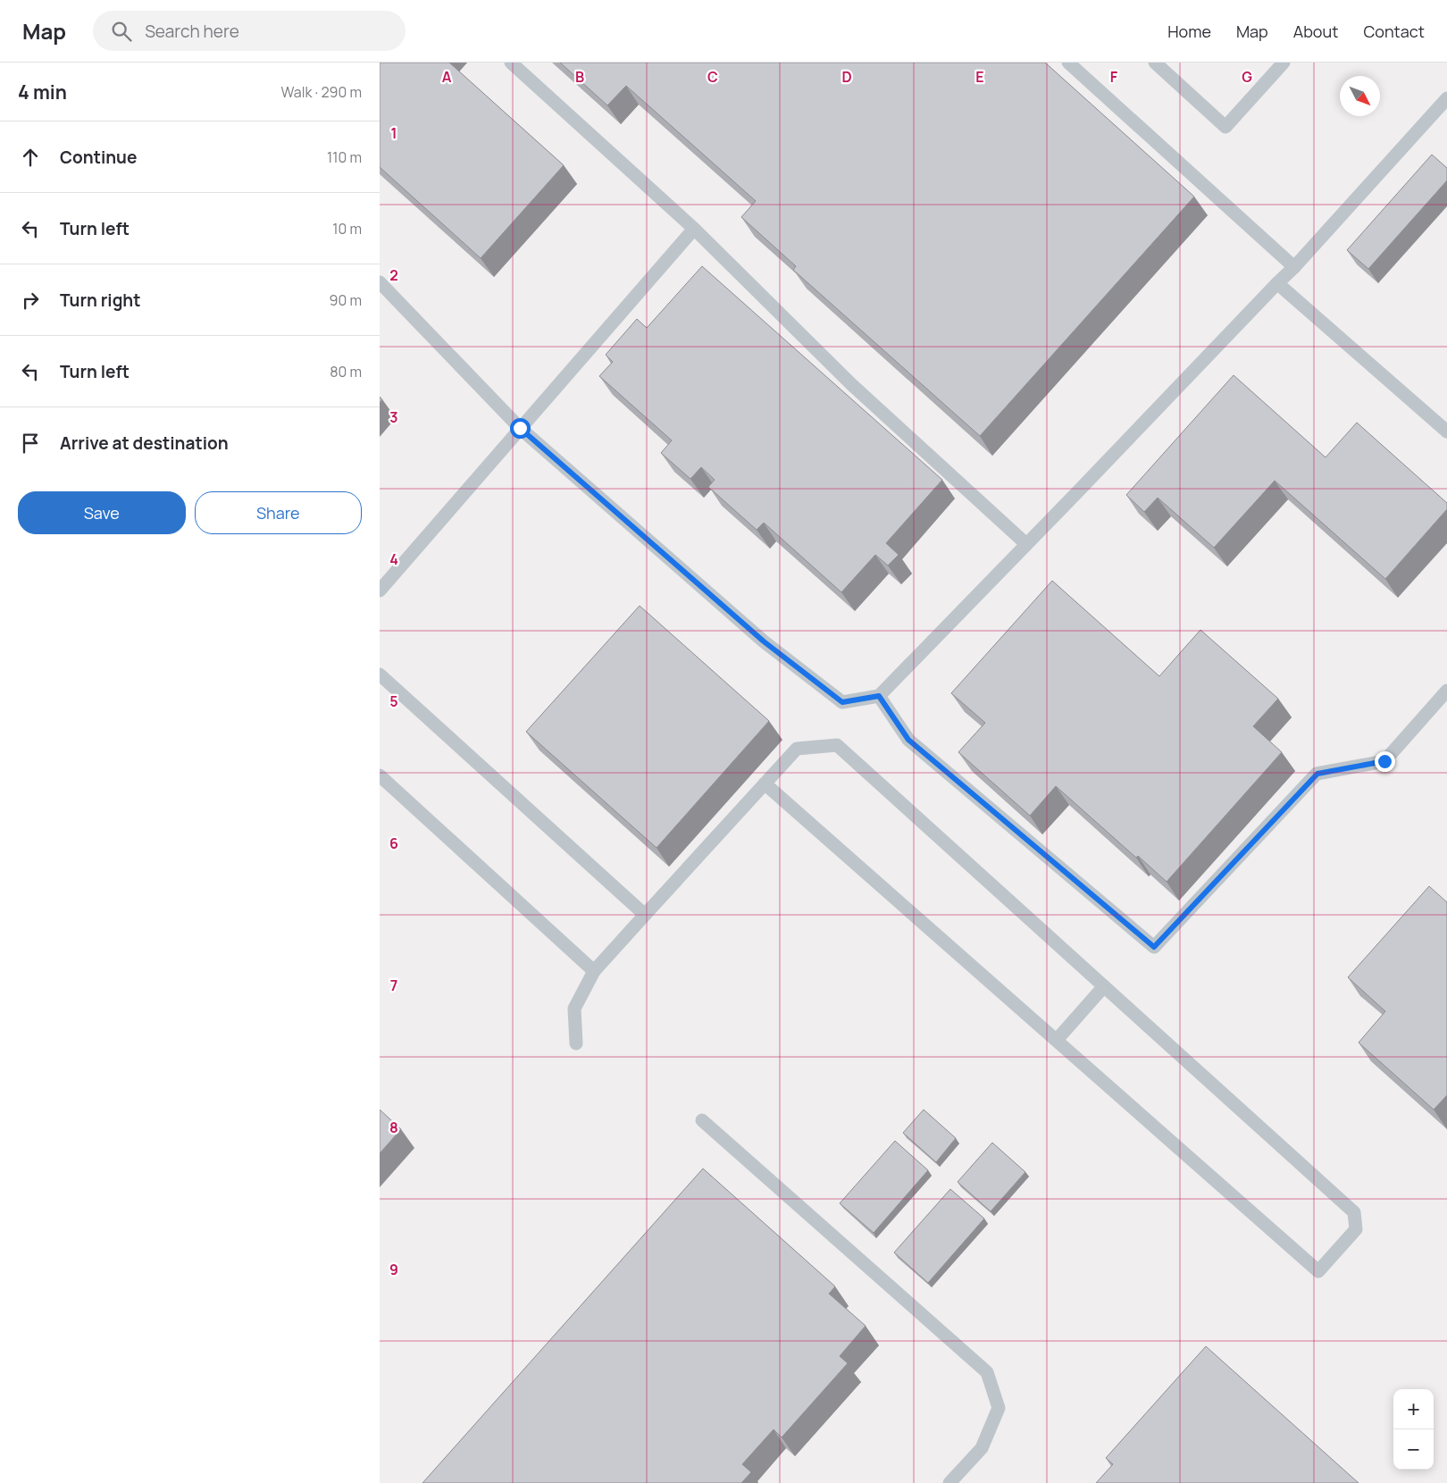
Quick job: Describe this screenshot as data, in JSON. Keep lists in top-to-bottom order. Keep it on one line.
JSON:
{"north":"bottom right","page":{"header":"Map","search":"Search here","nav":["Home","Map","About","Contact"],"heading":["4 min","Walk · 290 m"],"list":[["Continue","110 m"],["Turn left","10 m"],["Turn right","90 m"],["Turn left","80 m"],"Arrive at destination"],"buttons":["Save","Share"],"map_buttons":["+","−"]},"grid":{"columns":["A","B","C","D","E","F","G"],"rows":["1","2","3","4","5","6","7","8","9"]}}
